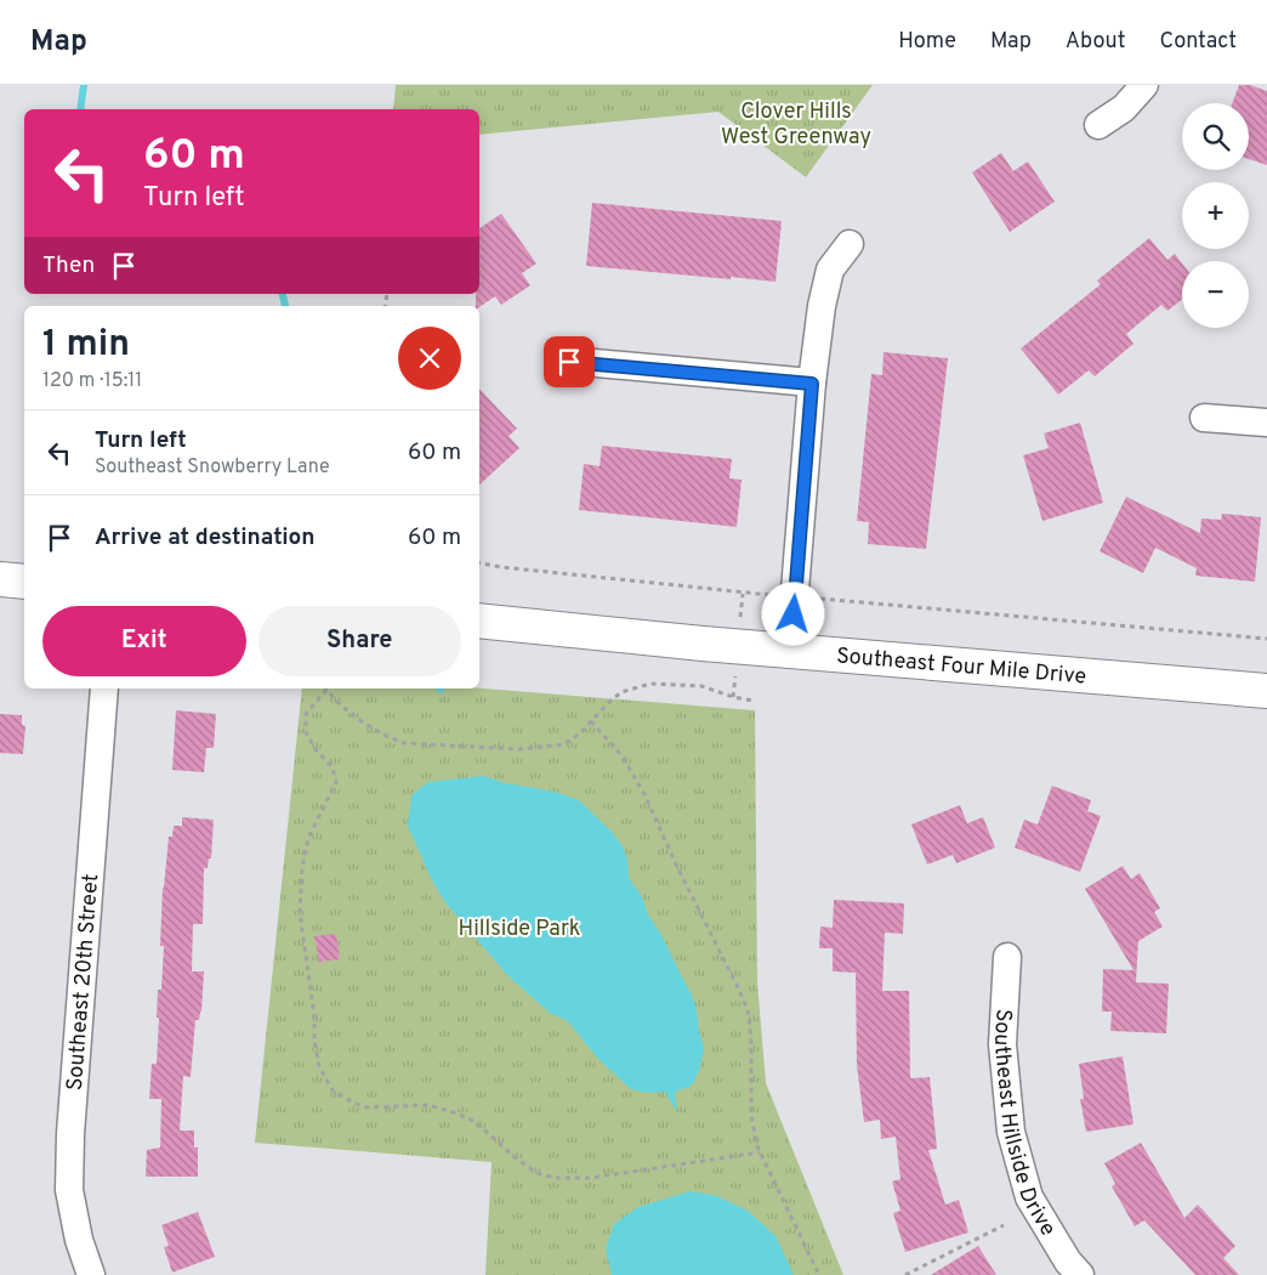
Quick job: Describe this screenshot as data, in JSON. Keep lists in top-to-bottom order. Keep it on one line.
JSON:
{"streets":{"main road":["Southeast Four Mile Drive"],"street":["Southeast 20th Street","Southeast Hillside Drive"]},"parks":["Clover Hills West Greenway","Hillside Park"],"page":{"header":"Map","nav":["Home","Map","About","Contact"],"map_buttons":["+","−"],"turn":["60 m","Turn left"],"then":"Then","heading":["1 min","120 m · 15:11"],"list":[{"name":"Turn left","note":"Southeast Snowberry Lane","value":"60 m"},{"name":"Arrive at destination","value":"60 m"}],"buttons":["Exit","Share"]}}
